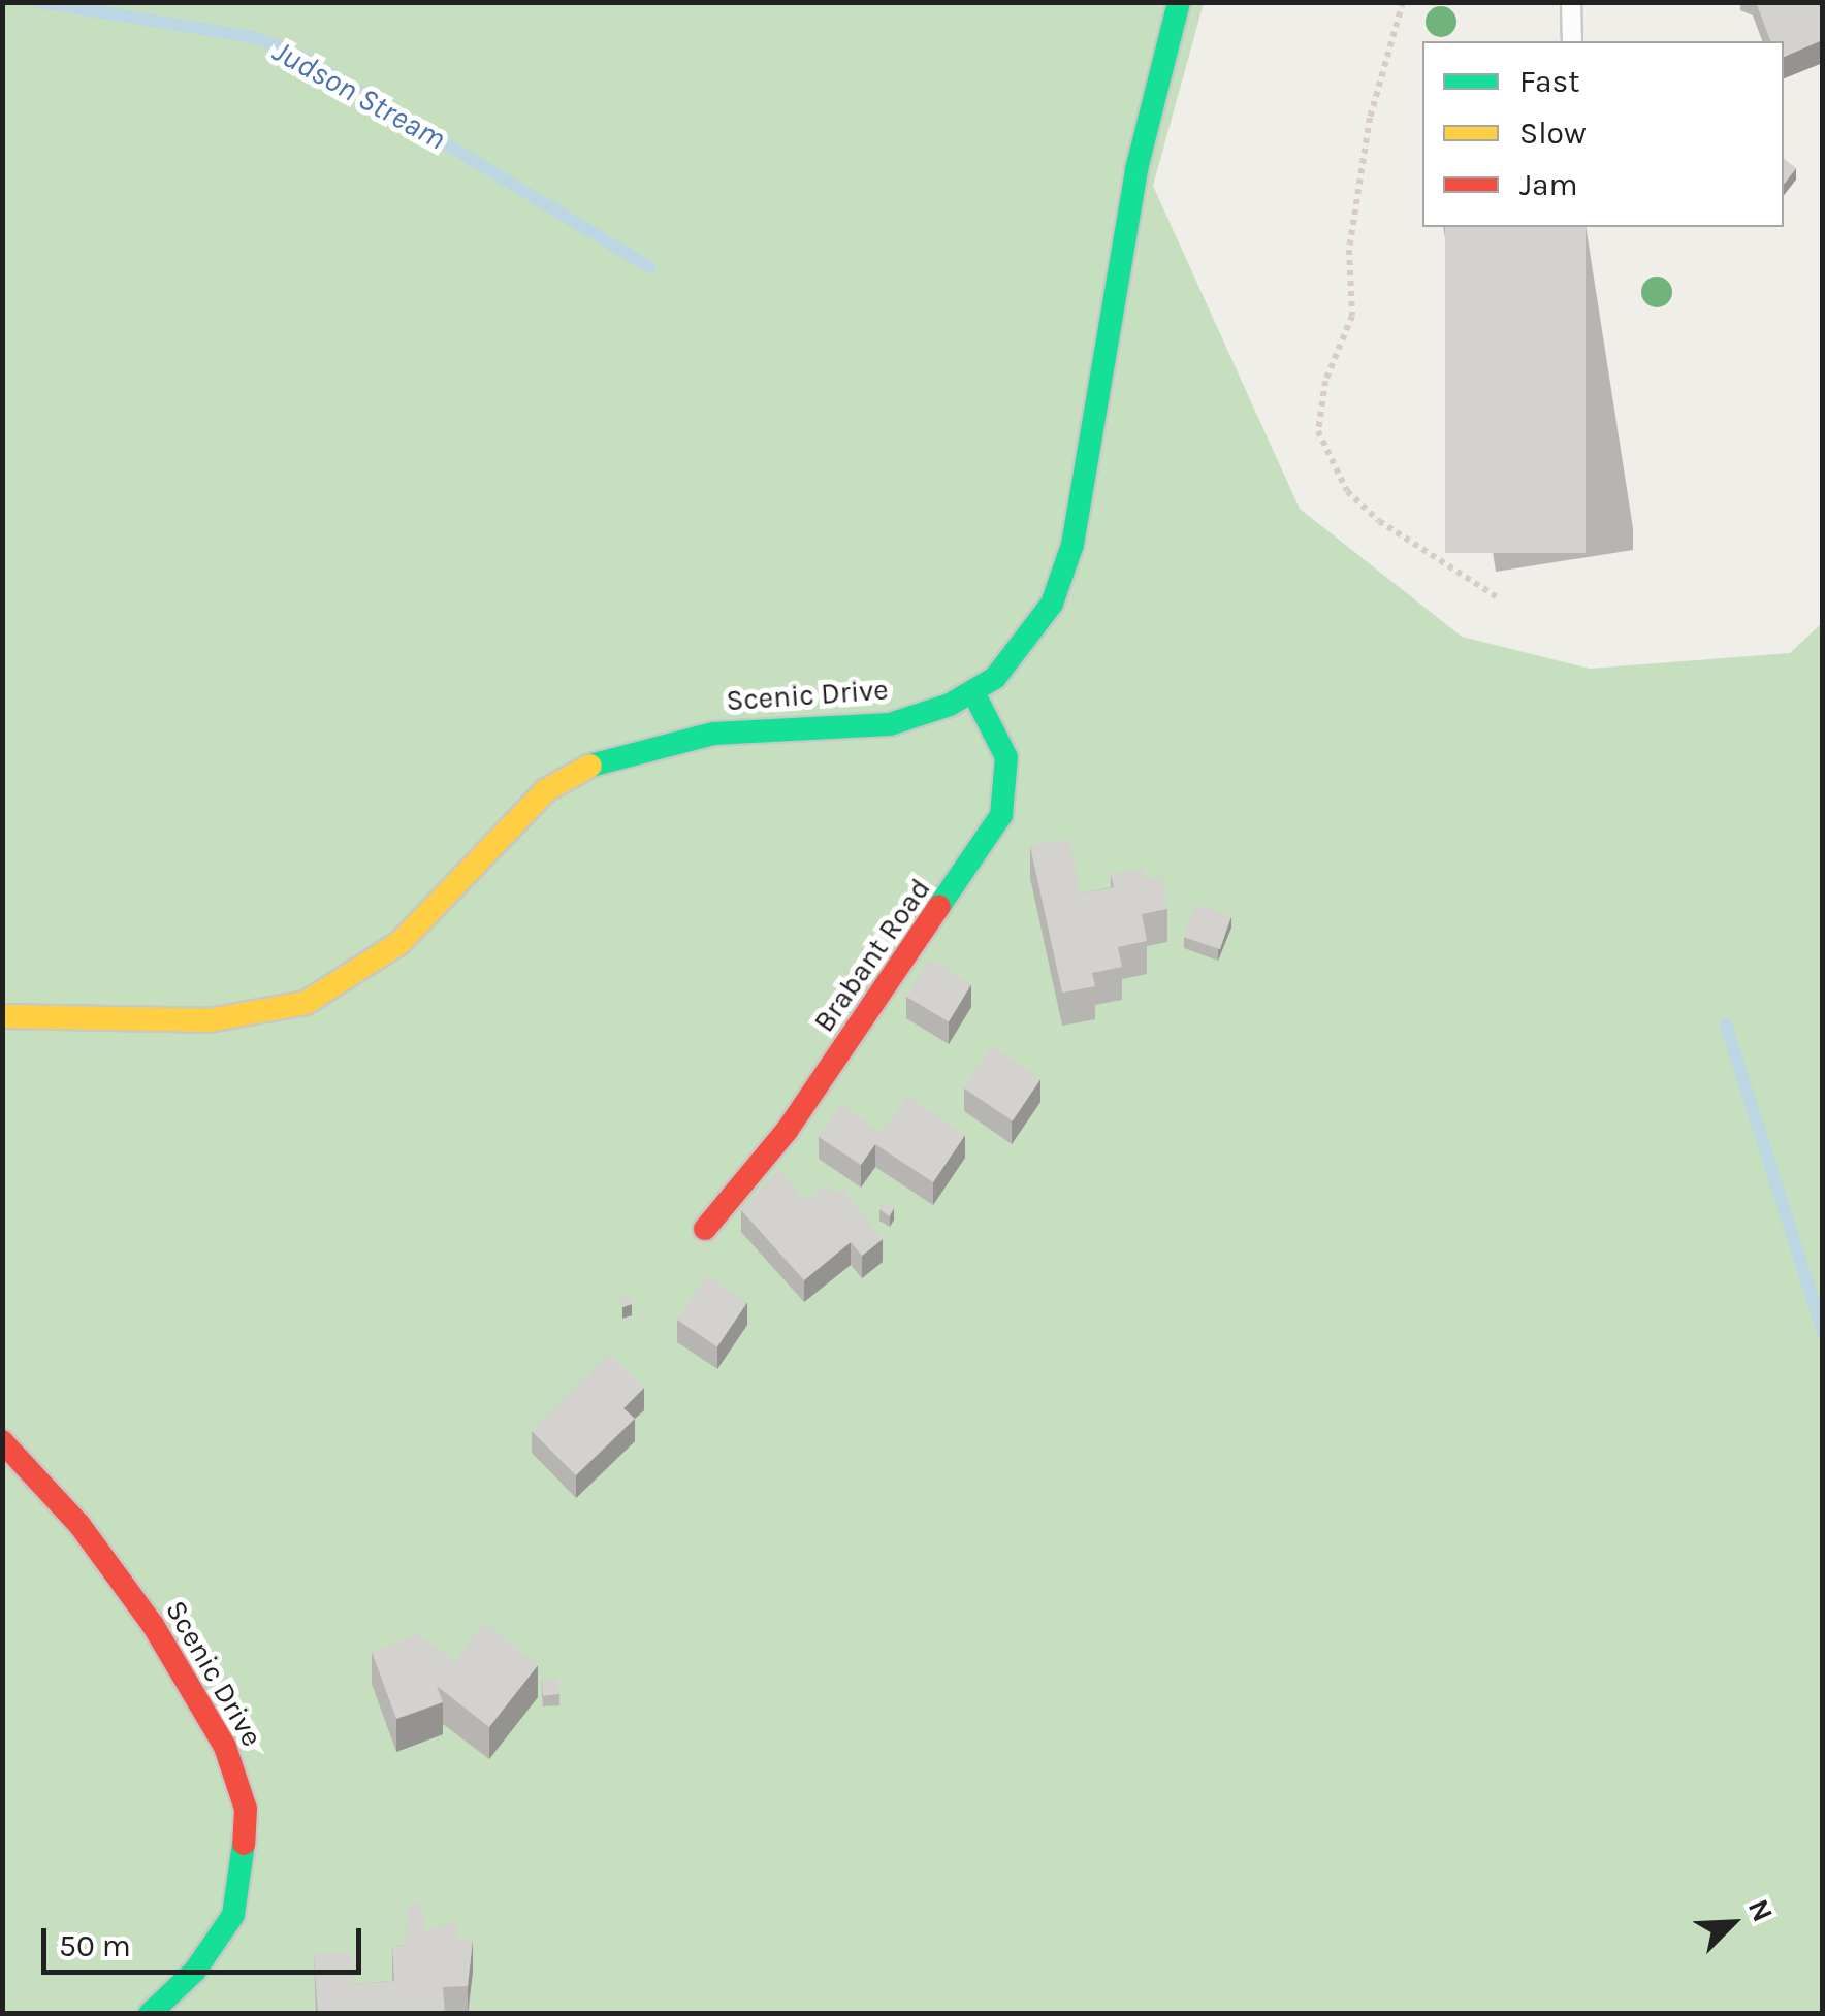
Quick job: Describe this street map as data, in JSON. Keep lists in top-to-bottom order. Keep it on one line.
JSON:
{"streets":{"street":["Scenic Drive","Brabant Road"]},"crossings":[["Scenic Drive","Brabant Road"]],"water":["Judson Stream"],"legend":["Fast","Slow","Jam"],"scale_bar":"50 m","north":"top right"}
